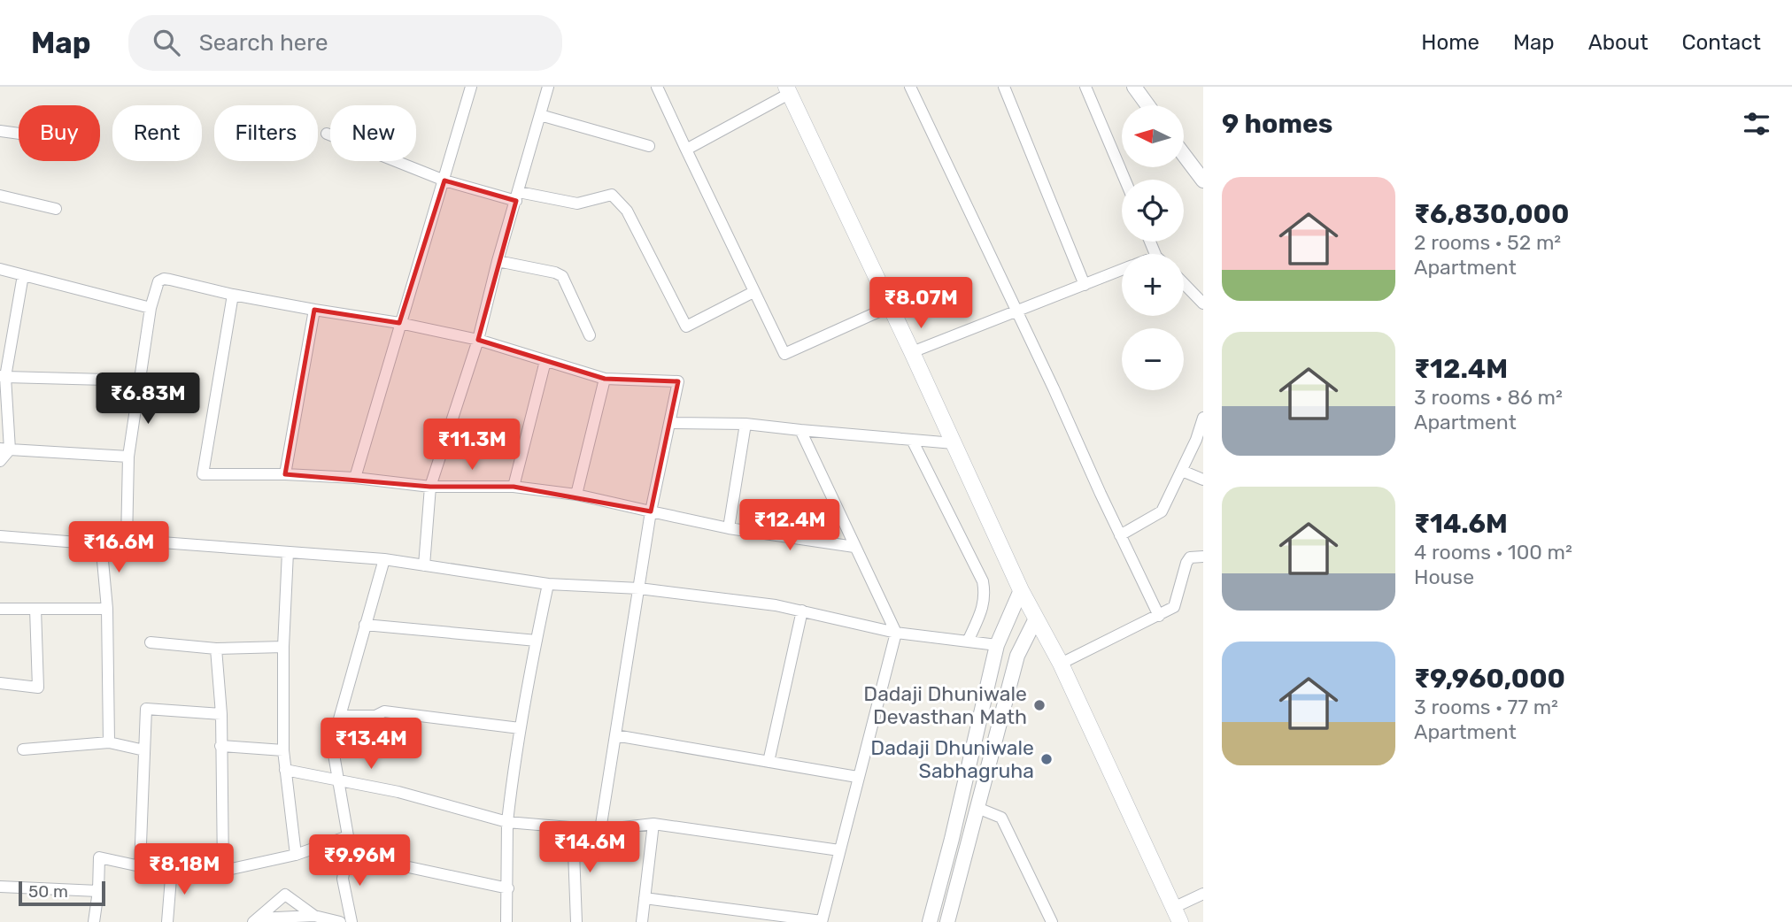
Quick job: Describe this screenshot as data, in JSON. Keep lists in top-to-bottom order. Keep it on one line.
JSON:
{"places":["Dadaji Dhuniwale Devasthan Math","Dadaji Dhuniwale Sabhagruha"],"scale_bar":"50 m","north":"left","page":{"header":"Map","search":"Search here","nav":["Home","Map","About","Contact"],"heading":"9 homes","map_buttons":["+","−"],"chip":["Buy","Rent","Filters","New"],"list":[{"name":"₹6,830,000","note":"2 rooms · 52 m² · Apartment"},{"name":"₹12.4M","note":"3 rooms · 86 m² · Apartment"},{"name":"₹14.6M","note":"4 rooms · 100 m² · House"},{"name":"₹9,960,000","note":"3 rooms · 77 m² · Apartment"}],"price":["₹8.07M","₹6.83M","₹11.3M","₹12.4M","₹16.6M","₹13.4M","₹14.6M","₹9.96M","₹8.18M"],"scale":"50 m"}}
